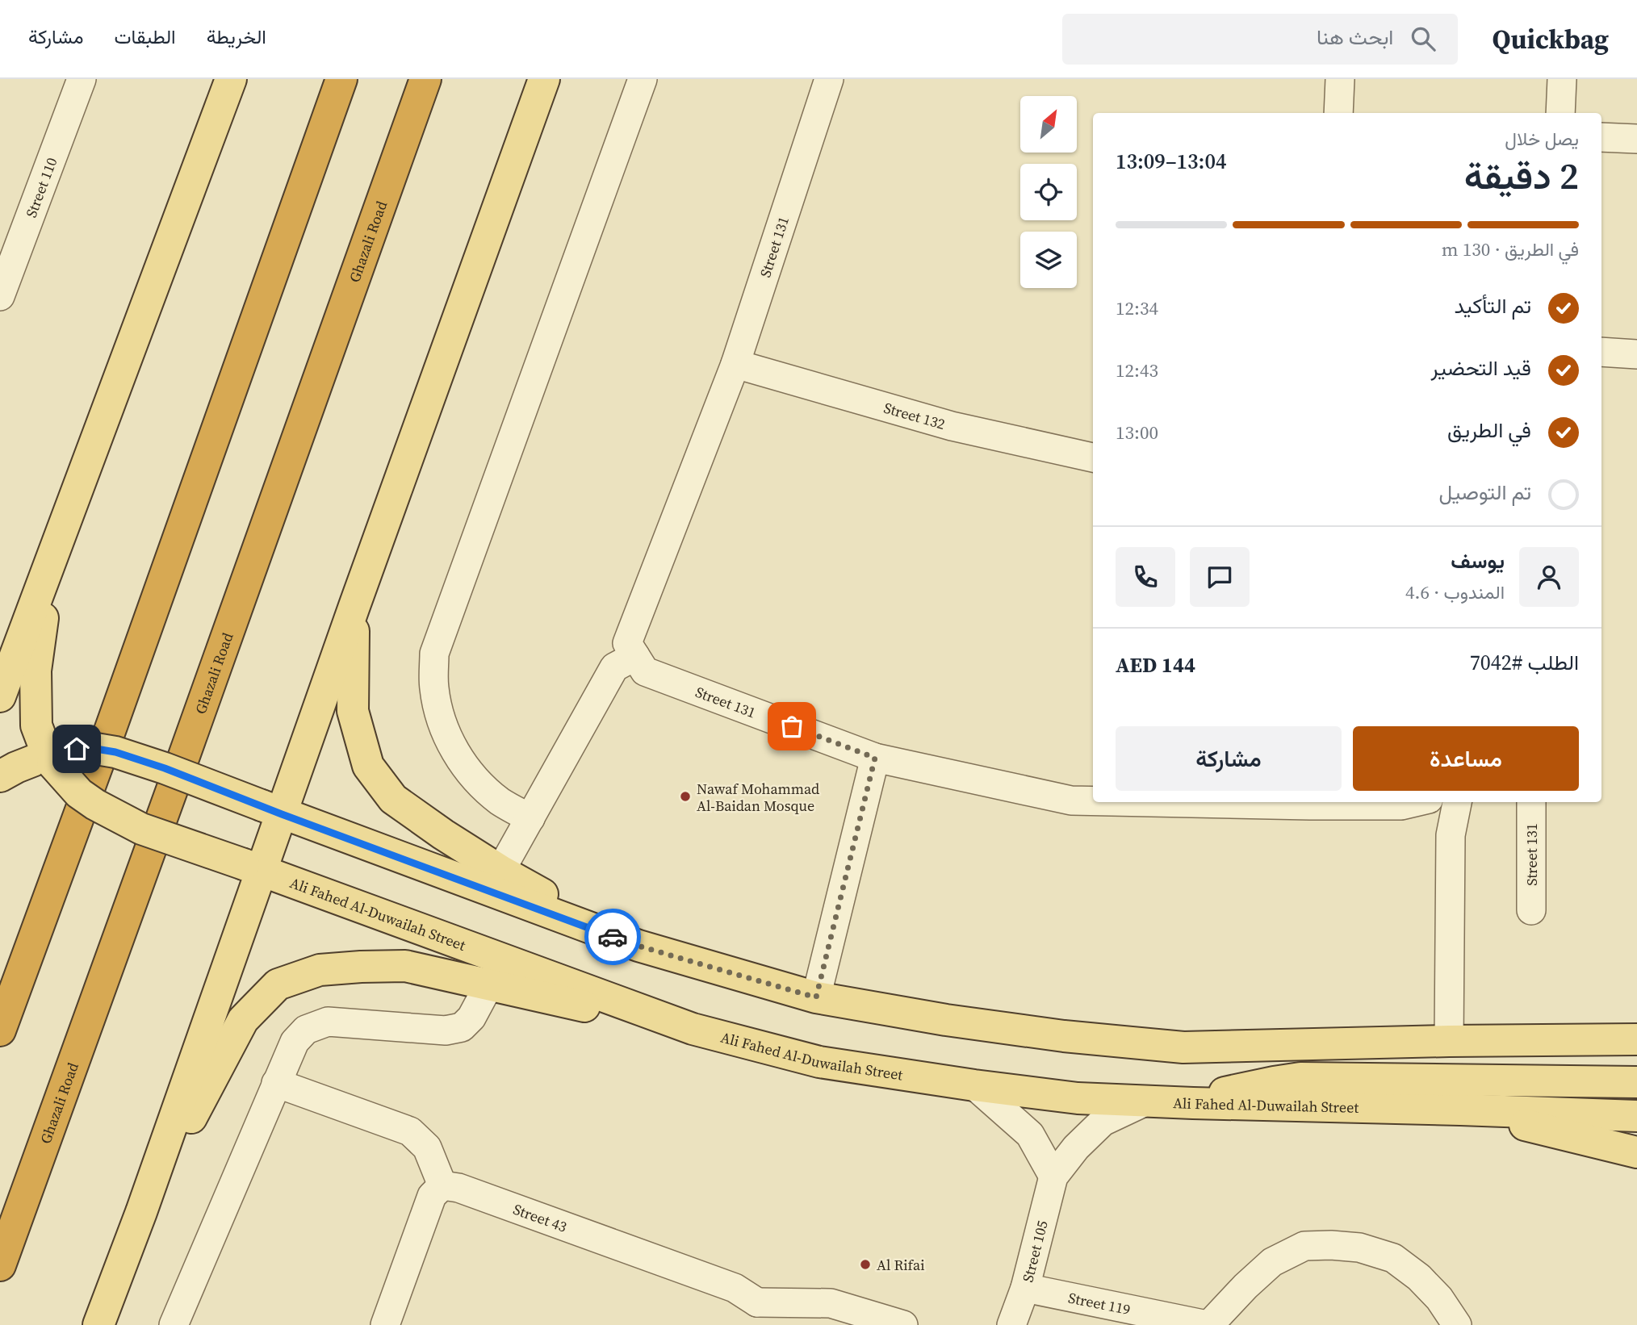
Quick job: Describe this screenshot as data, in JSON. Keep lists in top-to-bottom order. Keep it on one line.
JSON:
{"streets":{"highway":["Ghazali Road"],"main road":["Ali Fahed Al-Duwailah Street"],"street":["Street 110","Street 131","Street 132","Street 43","Street 105","Street 119"]},"crossings":[["Street 131","Street 132"],["Ali Fahed Al-Duwailah Street","Street 105"],["Street 105","Street 119"]],"places":["Nawaf Mohammad Al-Baidan Mosque","Al Rifai"],"north":"top right","page":{"header":"Quickbag","search":"ابحث هنا","nav":["الخريطة","الطبقات","مشاركة"],"heading":["2 دقيقة","يصل خلال","13:04–13:09"],"panel":["يوسف","المندوب · 4.6","الطلب #7042","AED 144"],"bar":"في الطريق · 130 m","list":[["تم التأكيد","12:34"],["قيد التحضير","12:43"],["في الطريق","13:00"],"تم التوصيل"],"buttons":["مساعدة","مشاركة"]}}
